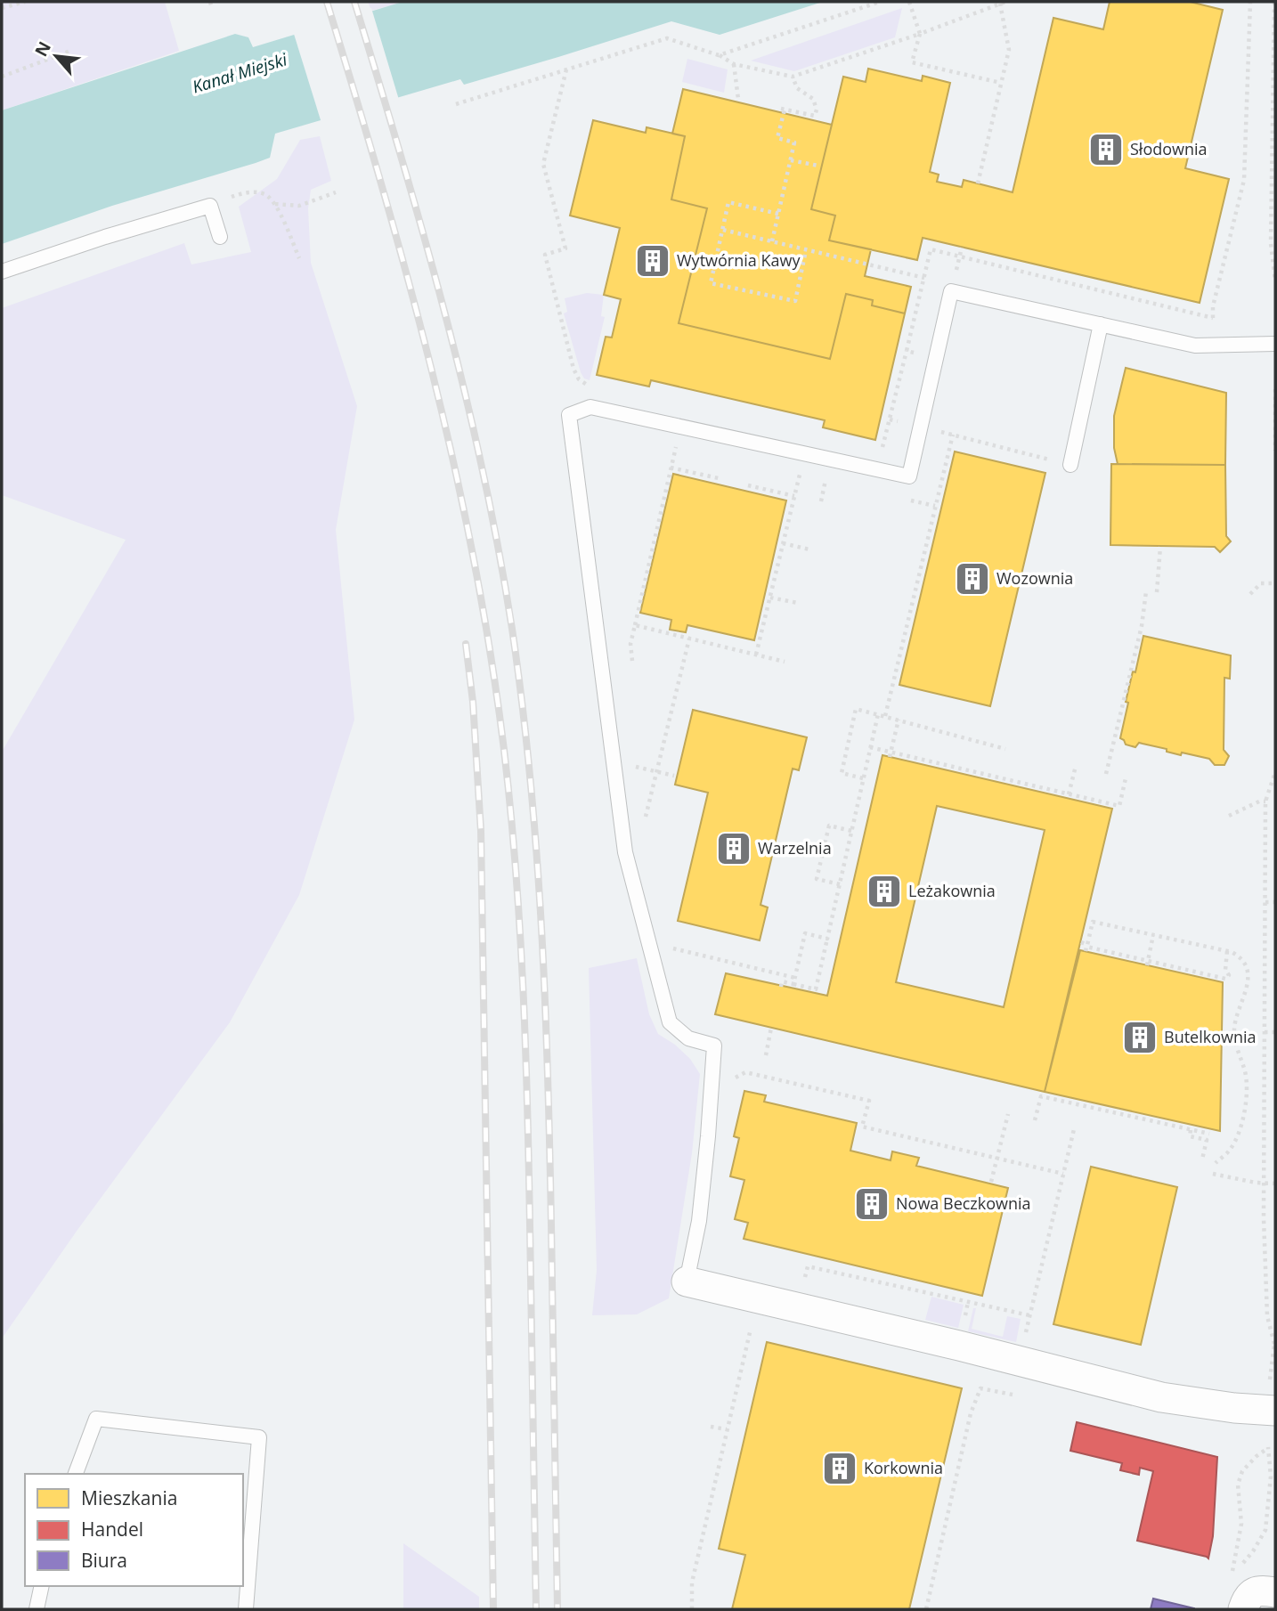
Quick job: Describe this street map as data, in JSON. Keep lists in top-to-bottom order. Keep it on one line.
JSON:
{"water":["Kanał Miejski"],"places":{"building":["Słodownia","Wytwórnia Kawy","Wozownia","Warzelnia","Leżakownia","Butelkownia","Nowa Beczkownia","Korkownia"]},"legend":["Mieszkania","Handel","Biura"],"north":"top left"}
